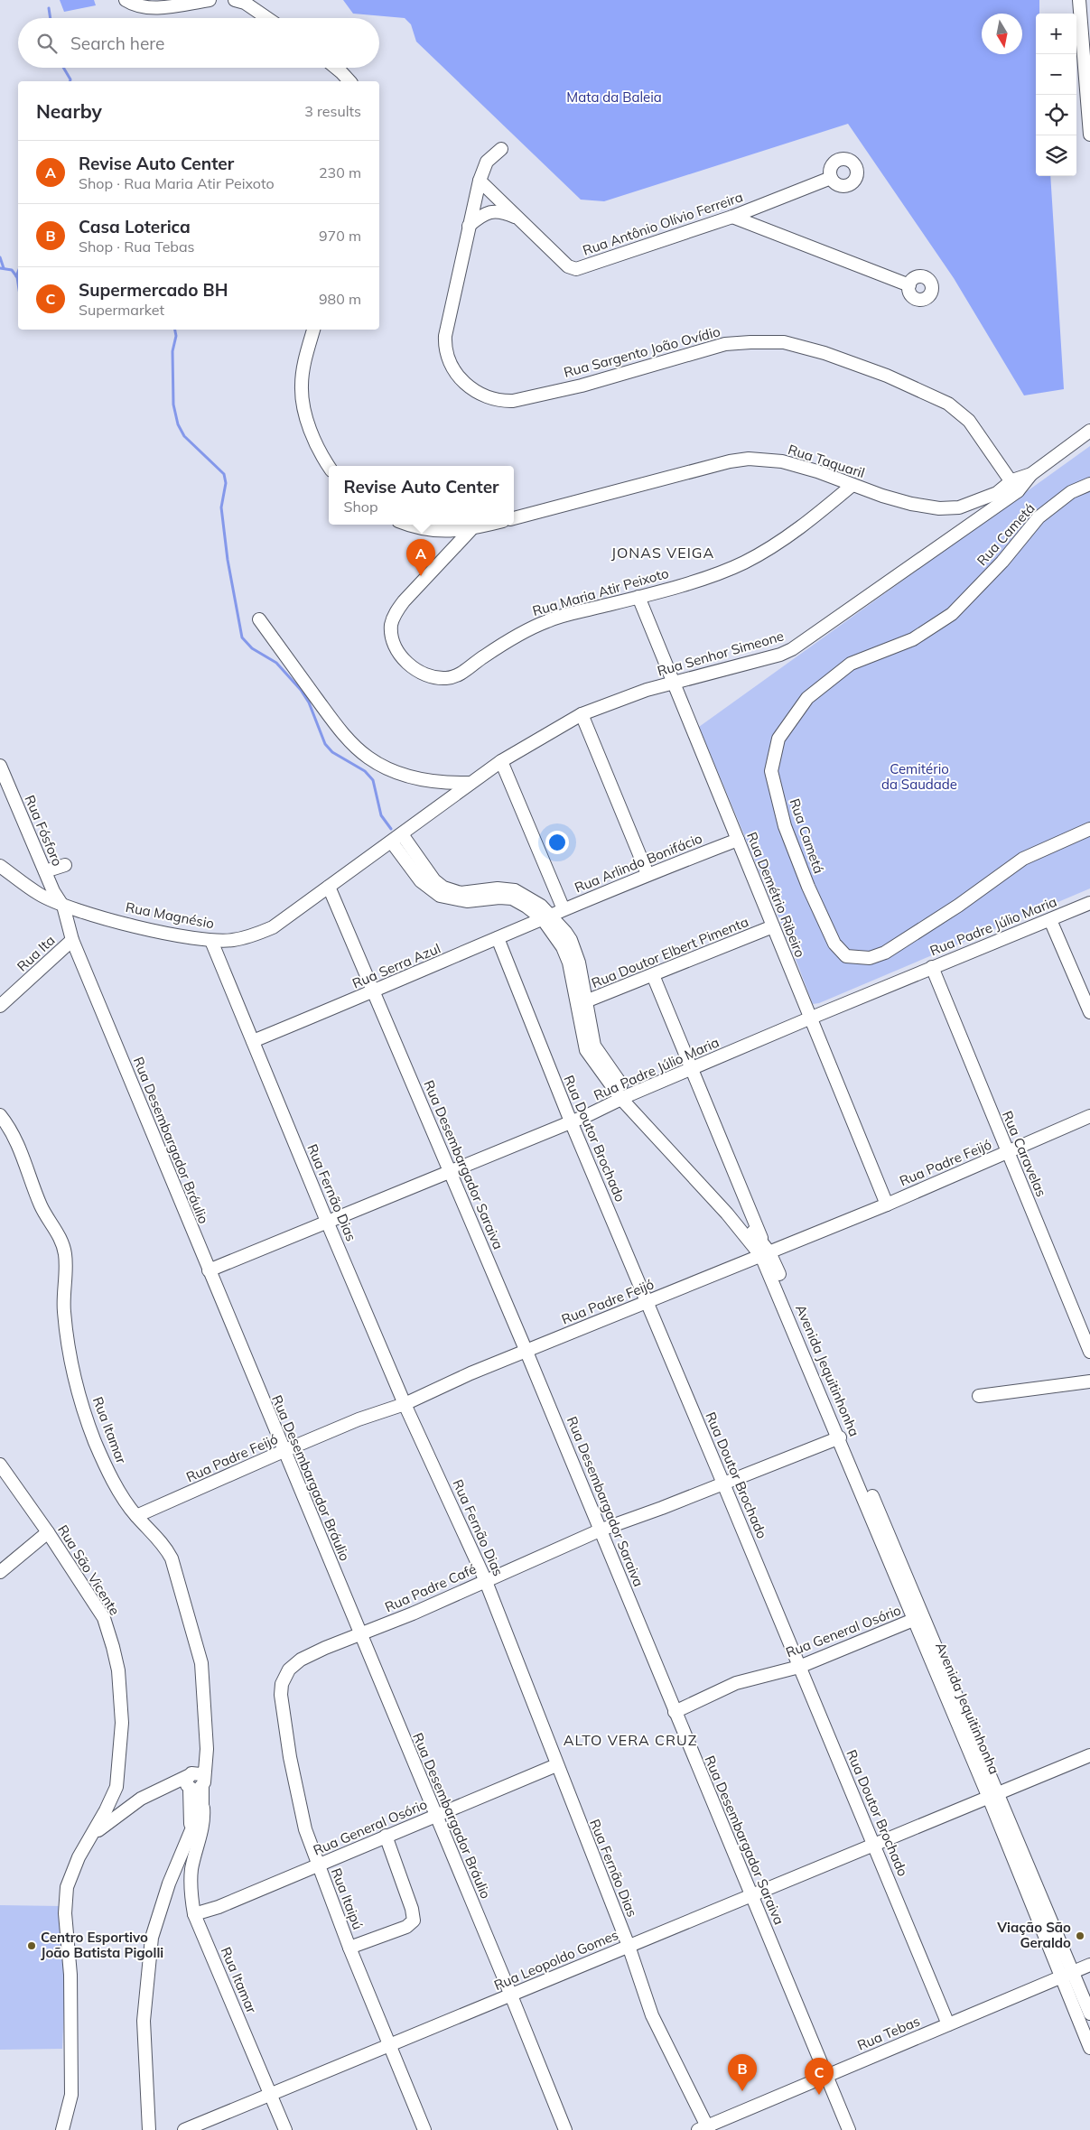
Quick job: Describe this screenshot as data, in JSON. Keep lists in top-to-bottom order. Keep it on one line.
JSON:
{"streets":{"street":["Rua Antônio Olívio Ferreira","Rua Sargento João Ovídio","Rua Taquaril","Rua Cametá","Rua Maria Atir Peixoto","Rua Senhor Simeone","Rua Fósforo","Rua Arlindo Bonifácio","Rua Demétrio Ribeiro","Rua Magnésio","Rua Padre Júlio Maria","Rua Doutor Elbert Pimenta","Rua Ita","Rua Serra Azul","Rua Doutor Brochado","Rua Desembargador Bráulio","Rua Caravelas","Rua Padre Feijó","Rua Desembargador Saraiva","Rua Fernão Dias","Avenida Jequitinhonha","Rua Itamar","Rua São Vicente","Rua Padre Café","Rua General Osório","Rua Itaipú","Rua Leopoldo Gomes","Rua Tebas"]},"crossings":[["Rua Antônio Olívio Ferreira","Rua Sargento João Ovídio"],["Rua Sargento João Ovídio","Rua Taquaril"],["Rua Sargento João Ovídio","Rua Senhor Simeone"],["Rua Taquaril","Rua Maria Atir Peixoto"],["Rua Taquaril","Rua Senhor Simeone"],["Rua Maria Atir Peixoto","Rua Demétrio Ribeiro"],["Rua Senhor Simeone","Rua Demétrio Ribeiro"],["Rua Senhor Simeone","Rua Magnésio"],["Rua Senhor Simeone","Avenida Jequitinhonha"],["Rua Fósforo","Rua Magnésio"],["Rua Fósforo","Rua Desembargador Bráulio"],["Rua Arlindo Bonifácio","Rua Demétrio Ribeiro"],["Rua Arlindo Bonifácio","Rua Serra Azul"],["Rua Arlindo Bonifácio","Avenida Jequitinhonha"],["Rua Demétrio Ribeiro","Rua Padre Júlio Maria"],["Rua Demétrio Ribeiro","Rua Doutor Elbert Pimenta"],["Rua Demétrio Ribeiro","Rua Padre Feijó"],["Rua Magnésio","Rua Desembargador Bráulio"],["Rua Magnésio","Rua Desembargador Saraiva"],["Rua Magnésio","Rua Fernão Dias"],["Rua Magnésio","Avenida Jequitinhonha"],["Rua Padre Júlio Maria","Rua Doutor Brochado"],["Rua Padre Júlio Maria","Rua Desembargador Bráulio"],["Rua Padre Júlio Maria","Rua Caravelas"],["Rua Padre Júlio Maria","Rua Desembargador Saraiva"],["Rua Padre Júlio Maria","Rua Fernão Dias"],["Rua Padre Júlio Maria","Avenida Jequitinhonha"],["Rua Doutor Elbert Pimenta","Avenida Jequitinhonha"],["Rua Ita","Rua Desembargador Bráulio"],["Rua Serra Azul","Rua Doutor Brochado"],["Rua Serra Azul","Rua Desembargador Saraiva"],["Rua Serra Azul","Rua Fernão Dias"],["Rua Serra Azul","Avenida Jequitinhonha"],["Rua Doutor Brochado","Rua Padre Feijó"],["Rua Doutor Brochado","Rua Padre Café"],["Rua Doutor Brochado","Rua General Osório"],["Rua Doutor Brochado","Rua Leopoldo Gomes"],["Rua Doutor Brochado","Rua Tebas"],["Rua Desembargador Bráulio","Rua Padre Feijó"],["Rua Desembargador Bráulio","Rua Padre Café"],["Rua Desembargador Bráulio","Rua General Osório"],["Rua Desembargador Bráulio","Rua Leopoldo Gomes"],["Rua Caravelas","Rua Padre Feijó"],["Rua Padre Feijó","Rua Desembargador Saraiva"],["Rua Padre Feijó","Rua Fernão Dias"],["Rua Padre Feijó","Avenida Jequitinhonha"],["Rua Padre Feijó","Rua Itamar"],["Rua Desembargador Saraiva","Rua Padre Café"],["Rua Desembargador Saraiva","Rua General Osório"],["Rua Desembargador Saraiva","Rua Leopoldo Gomes"],["Rua Desembargador Saraiva","Rua Tebas"],["Rua Fernão Dias","Rua Padre Café"],["Rua Fernão Dias","Rua General Osório"],["Rua Fernão Dias","Rua Leopoldo Gomes"],["Rua Fernão Dias","Rua Tebas"],["Avenida Jequitinhonha","Rua Padre Café"],["Avenida Jequitinhonha","Rua General Osório"],["Avenida Jequitinhonha","Rua Leopoldo Gomes"],["Avenida Jequitinhonha","Rua Tebas"],["Rua Itamar","Rua General Osório"],["Rua Itamar","Rua Leopoldo Gomes"],["Rua Padre Café","Rua Itaipú"],["Rua General Osório","Rua Itaipú"],["Rua Itaipú","Rua Leopoldo Gomes"]],"districts":["JONAS VEIGA","ALTO VERA CRUZ"],"parks":["Mata da Baleia","Cemitério da Saudade"],"places":["Viação São Geraldo","Centro Esportivo João Batista Pigolli"],"north":"bottom","page":{"map_buttons":["+","−"],"search":"Search here","heading":["Nearby","3 results"],"list":[{"mark":"A","name":"Revise Auto Center","note":"Shop · Rua Maria Atir Peixoto","value":"230 m"},{"mark":"B","name":"Casa Loterica","note":"Shop · Rua Tebas","value":"970 m"},{"mark":"C","name":"Supermercado BH","note":"Supermarket","value":"980 m"}],"popup":["Revise Auto Center","Shop"],"pins":["A","B","C"]}}
